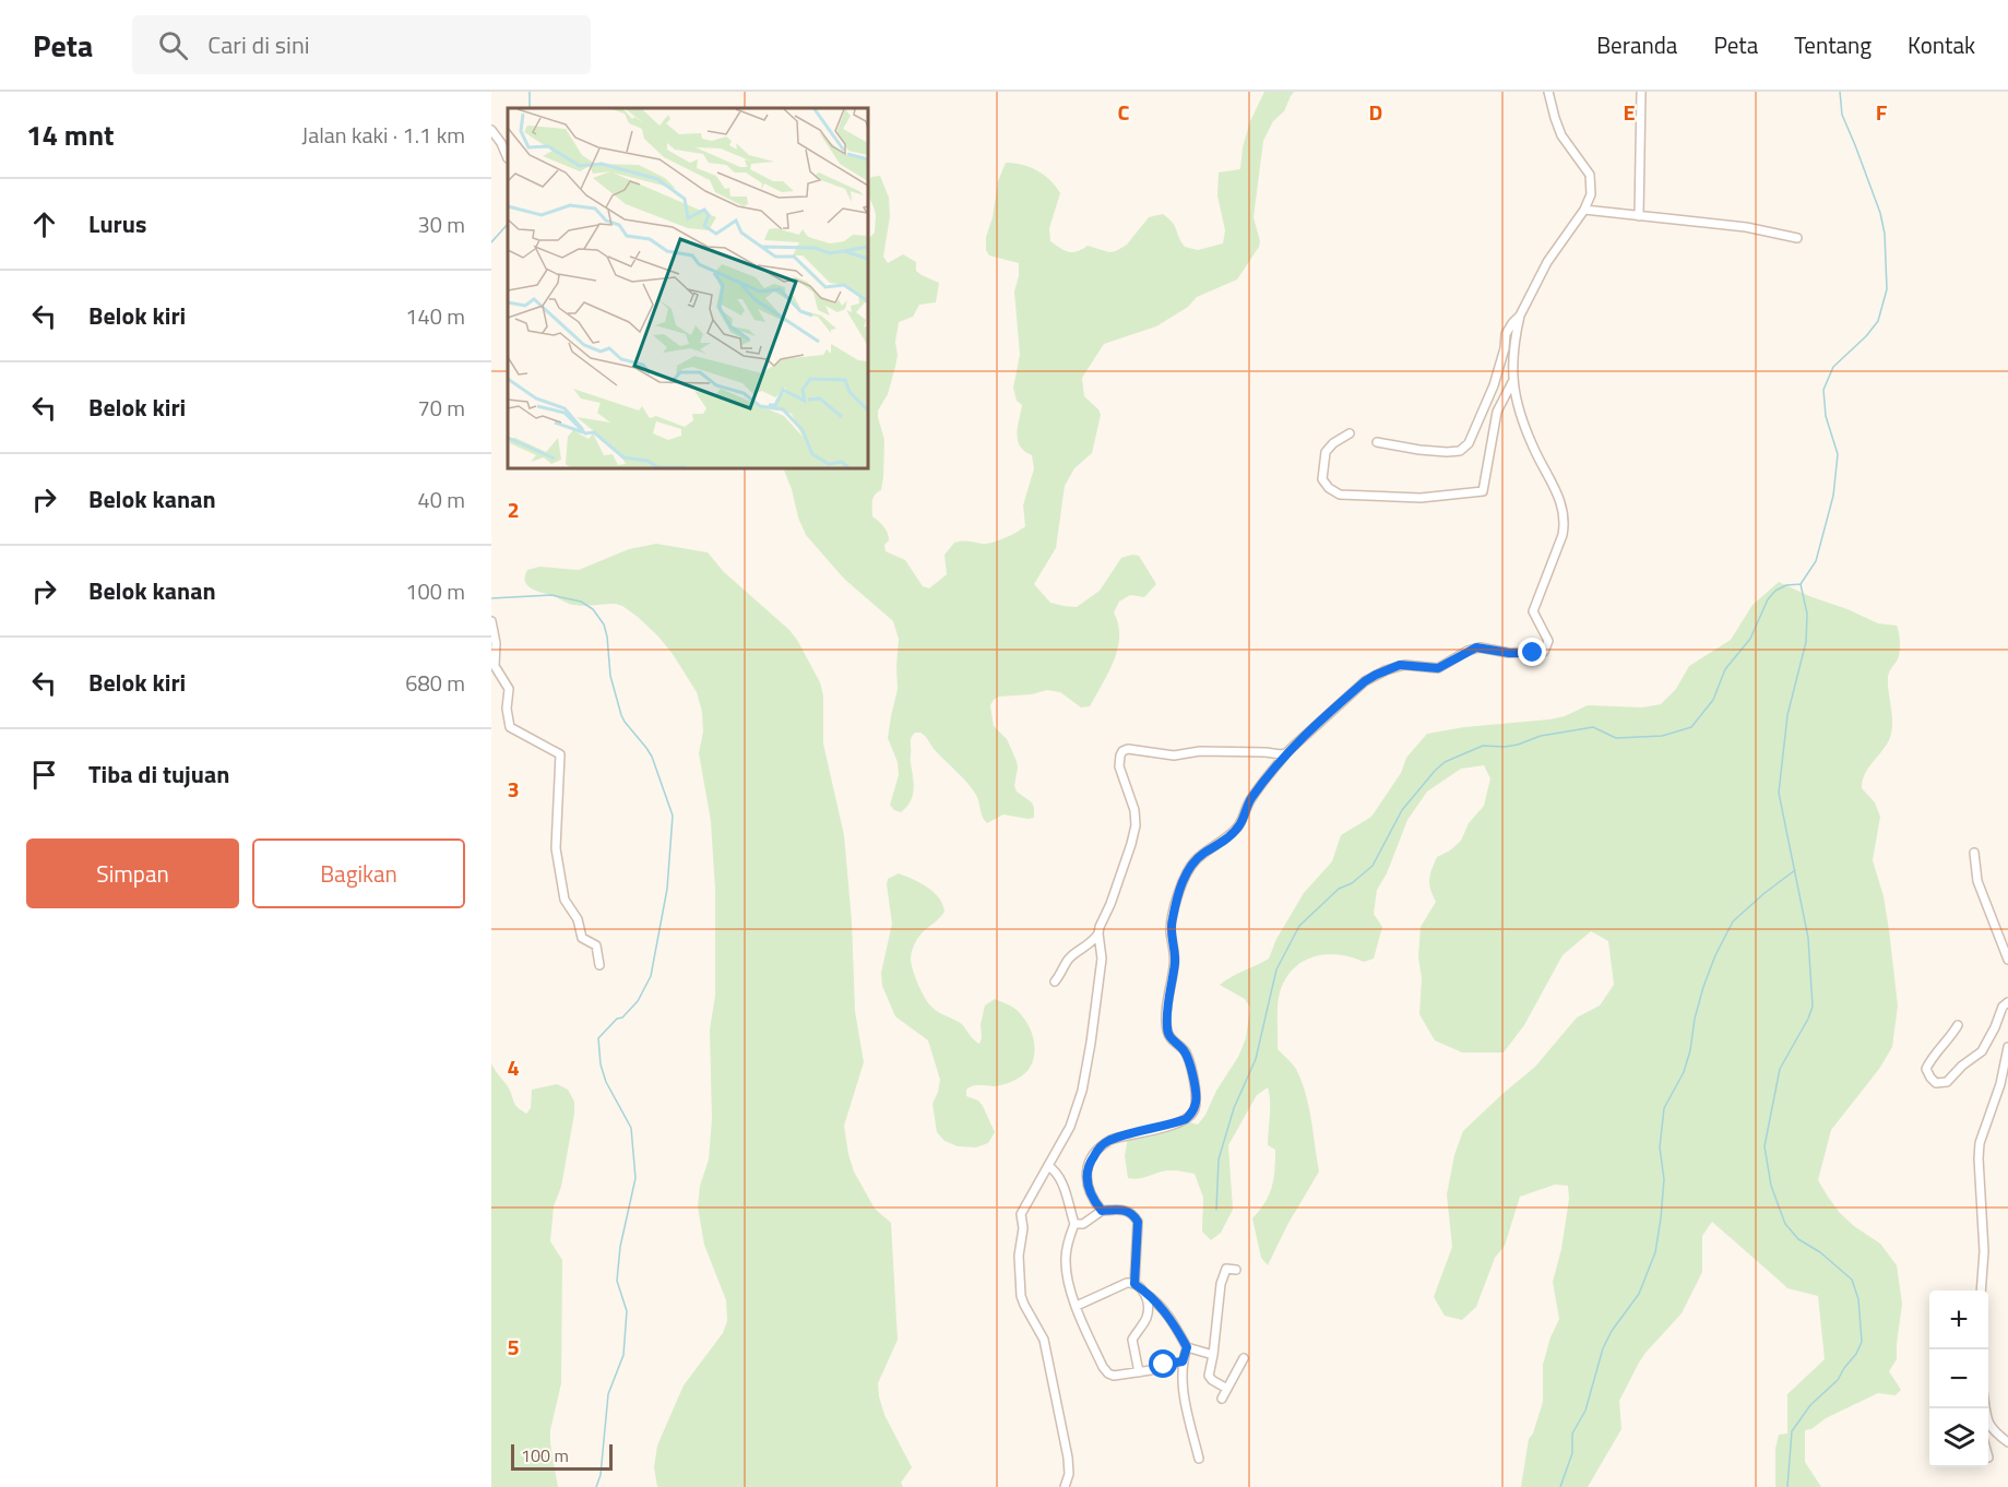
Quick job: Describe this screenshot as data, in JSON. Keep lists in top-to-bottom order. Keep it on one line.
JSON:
{"scale_bar":"100 m","page":{"header":"Peta","search":"Cari di sini","nav":["Beranda","Peta","Tentang","Kontak"],"heading":["14 mnt","Jalan kaki · 1.1 km"],"list":[["Lurus","30 m"],["Belok kiri","140 m"],["Belok kiri","70 m"],["Belok kanan","40 m"],["Belok kanan","100 m"],["Belok kiri","680 m"],"Tiba di tujuan"],"buttons":["Simpan","Bagikan"],"map_buttons":["+","−"],"scale":"100 m"},"grid":{"columns":["C","D","E","F"],"rows":["2","3","4","5"]}}
